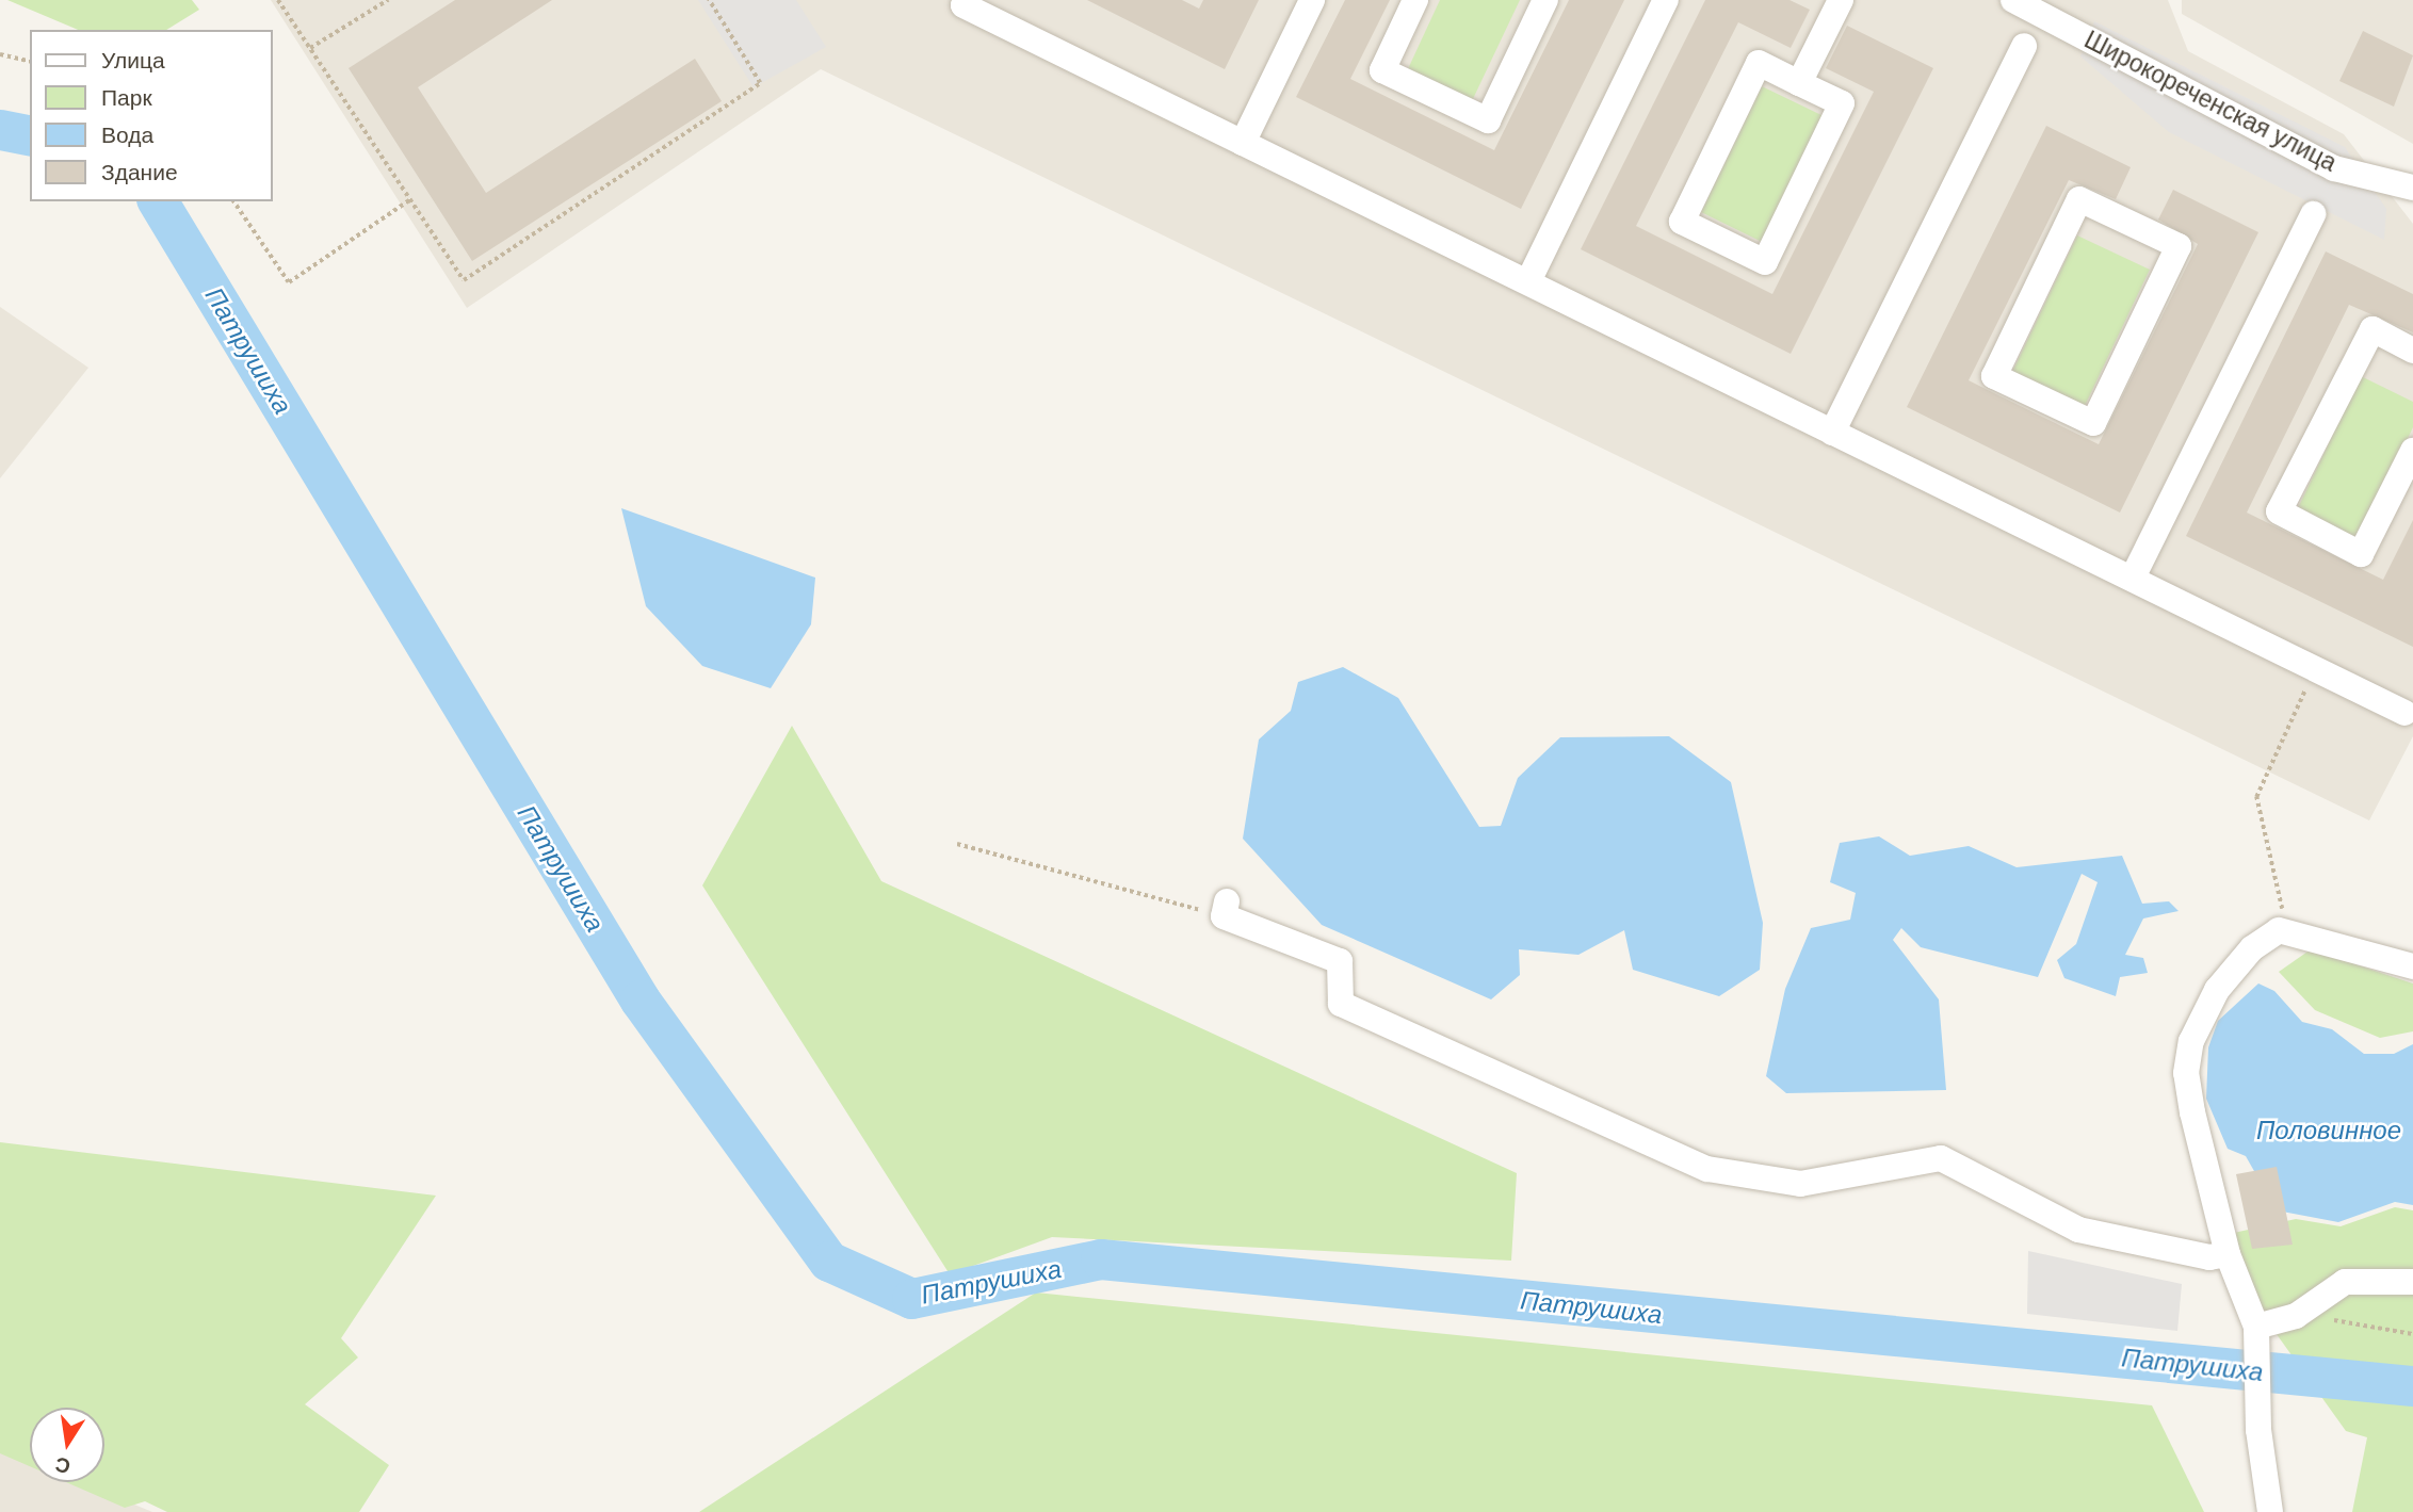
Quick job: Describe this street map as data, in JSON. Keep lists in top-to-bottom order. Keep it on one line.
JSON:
{"streets":{"street":["Широкореченская улица"]},"water":["Патрушиха","Половинное"],"legend":["Улица","Парк","Вода","Здание"],"north":"bottom"}
